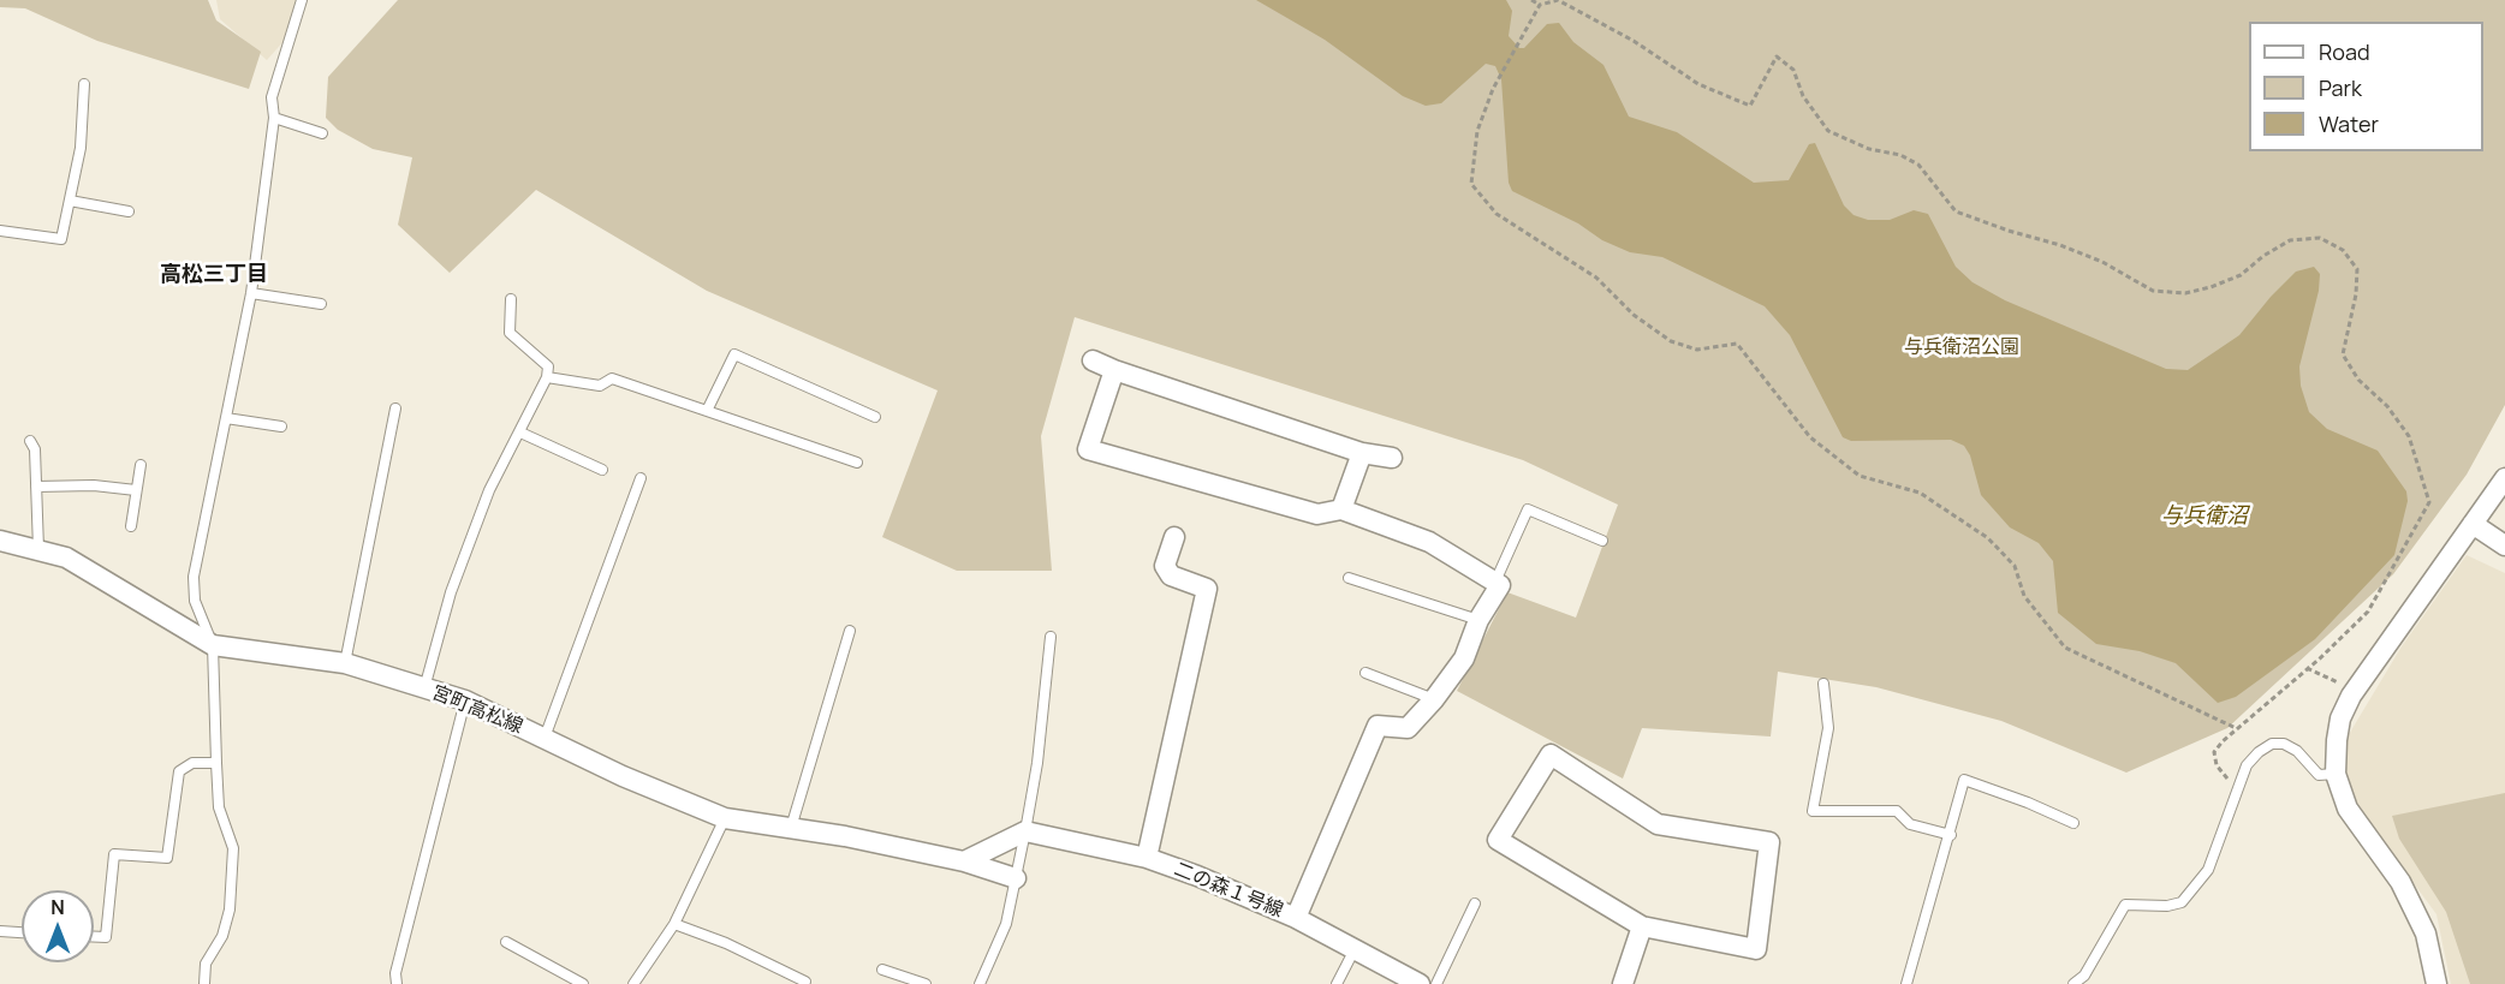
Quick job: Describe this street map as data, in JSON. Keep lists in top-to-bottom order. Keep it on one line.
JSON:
{"streets":{"street":["宮町高松線","二の森１号線"]},"districts":["高松三丁目"],"water":["与兵衛沼"],"parks":["与兵衛沼公園"],"legend":["Road","Park","Water"],"north":"top"}
